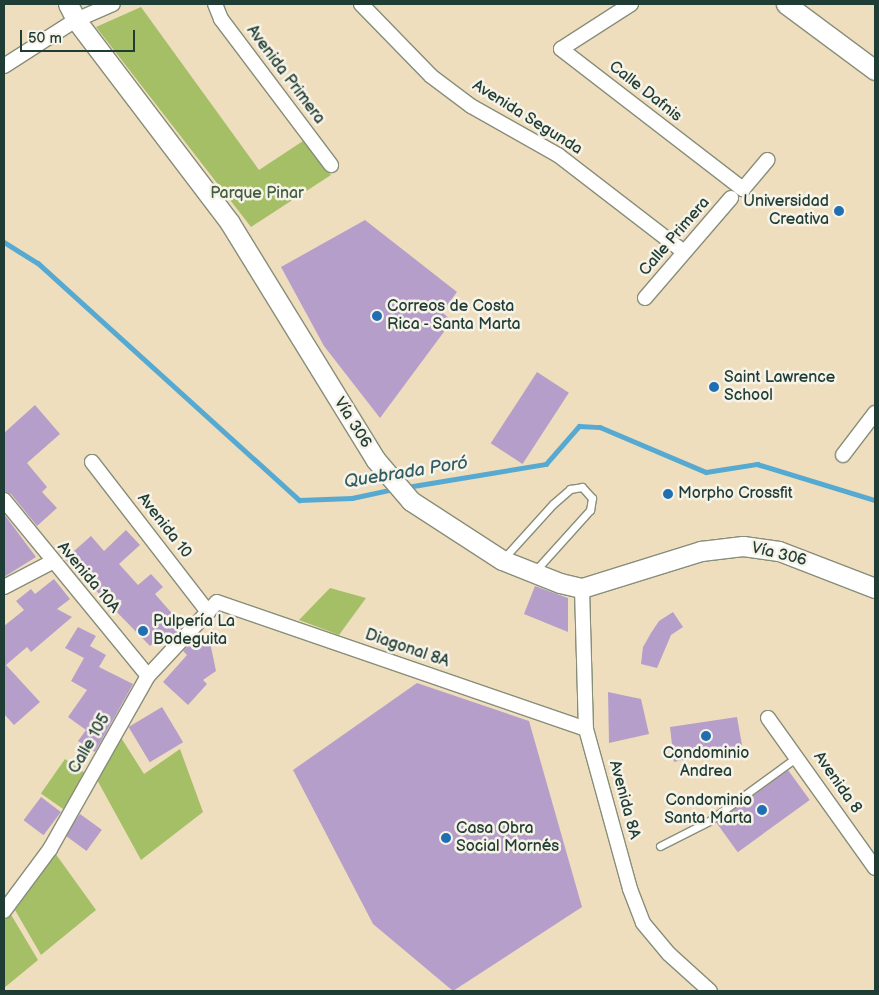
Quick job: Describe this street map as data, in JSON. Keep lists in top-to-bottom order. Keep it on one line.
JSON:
{"streets":{"street":["Avenida Primera","Calle Dafnis","Avenida Segunda","Calle Primera","Vía 306","Avenida 10","Avenida 10A","Diagonal 8A","Calle 105","Avenida 8","Avenida 8A"]},"crossings":[["Avenida Segunda","Calle Primera"],["Vía 306","Avenida 8A"],["Avenida 10","Diagonal 8A"],["Avenida 10","Calle 105"],["Avenida 10A","Calle 105"],["Diagonal 8A","Calle 105"],["Diagonal 8A","Avenida 8A"]],"water":["Quebrada Poró"],"parks":["Parque Pinar"],"places":["Universidad Creativa","Correos de Costa Rica - Santa Marta","Saint Lawrence School","Morpho Crossfit","Pulpería La Bodeguita","Condominio Andrea","Condominio Santa Marta","Casa Obra Social Mornés"],"scale_bar":"50 m"}
